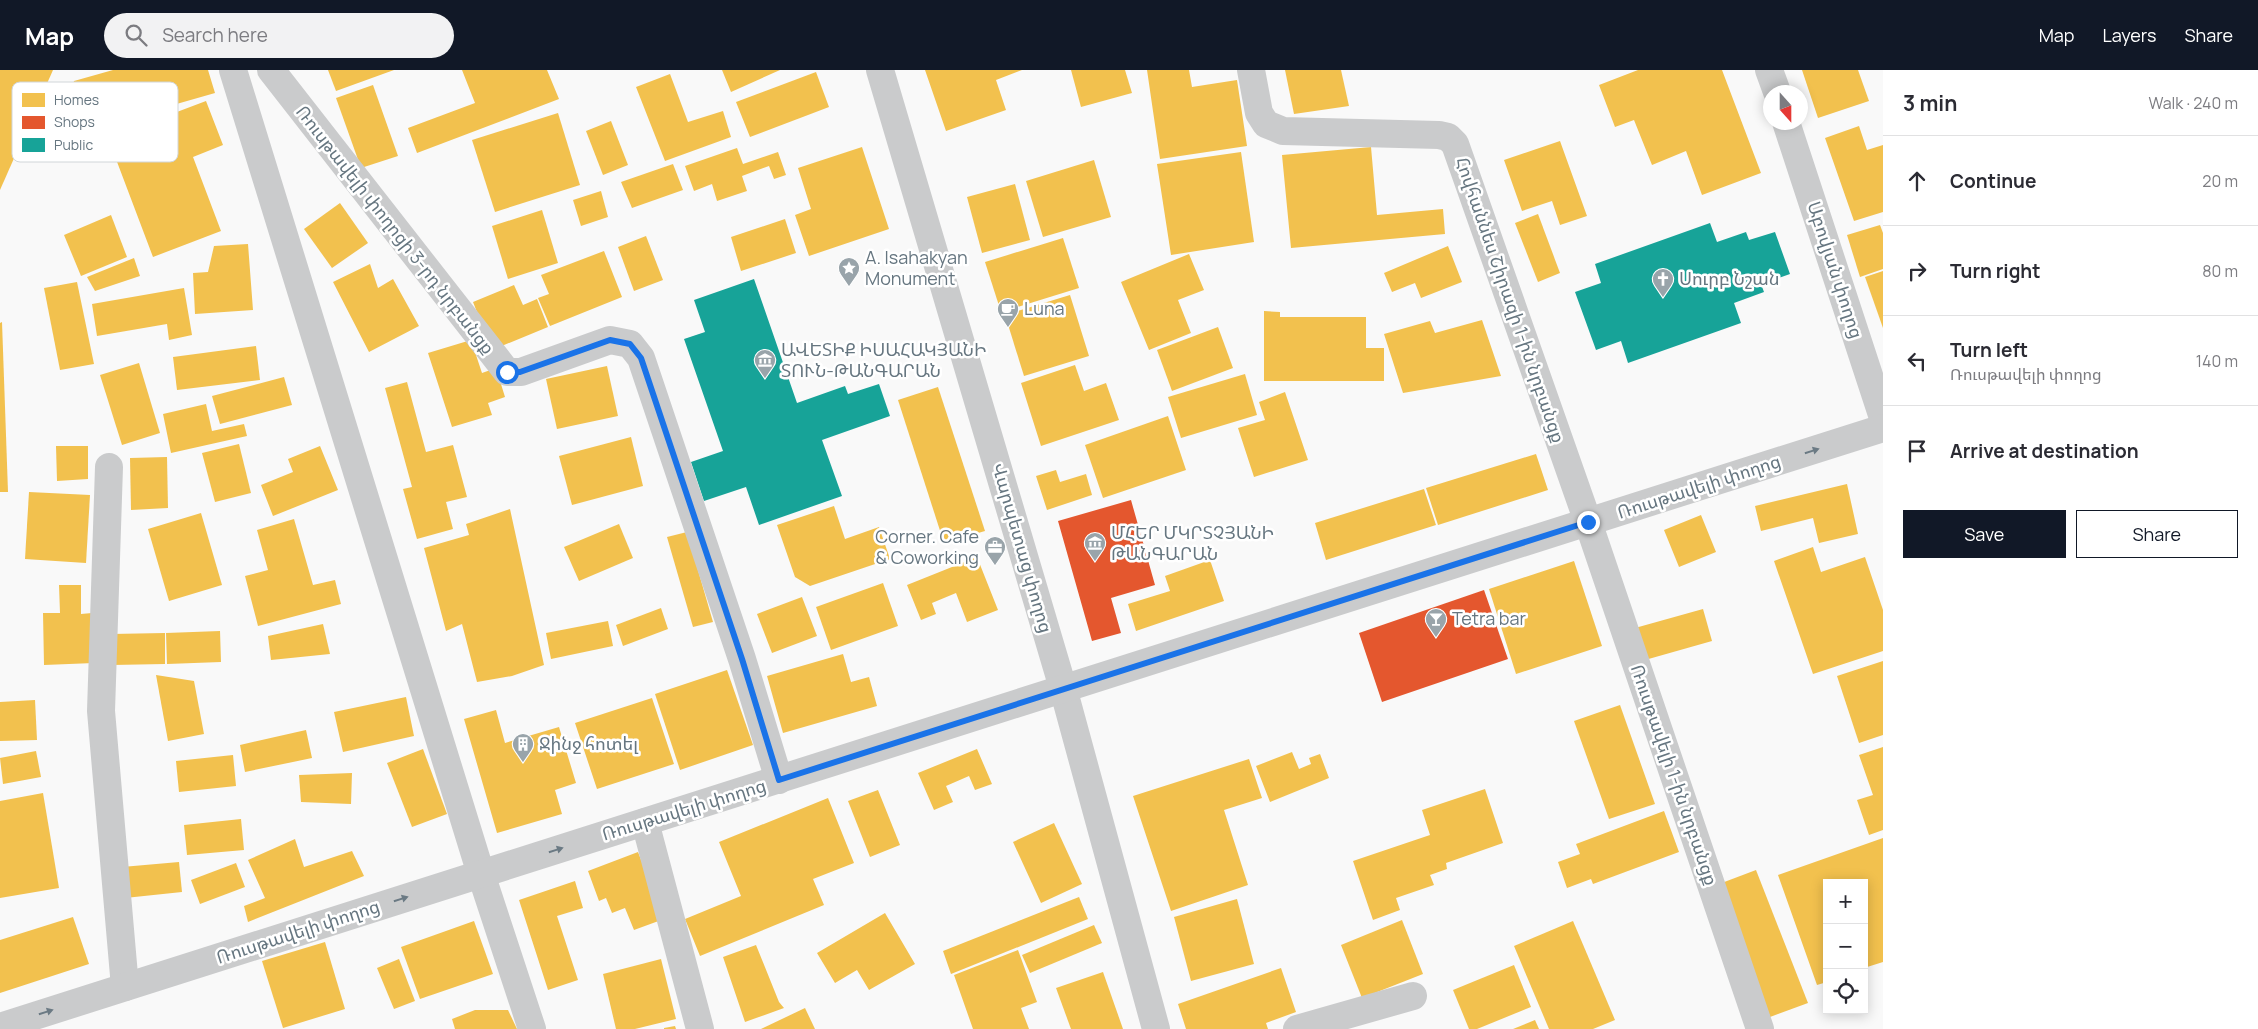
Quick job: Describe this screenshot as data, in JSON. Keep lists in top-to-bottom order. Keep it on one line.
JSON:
{"streets":{"street":["Ռուսթավելի փողոցի 3-րդ նրբանցք","Աբովյան փողոց","Հովհաննես Շիրազի 1-ին նրբանցք","Ռուսթավելի փողոց","Վարպետաց փողոց","Ռուսթավելի 1-ին նրբանցք"]},"crossings":[["Ռուսթավելի փողոցի 3-րդ նրբանցք","Ռուսթավելի փողոց"],["Հովհաննես Շիրազի 1-ին նրբանցք","Ռուսթավելի փողոց"],["Հովհաննես Շիրազի 1-ին նրբանցք","Ռուսթավելի 1-ին նրբանցք"],["Ռուսթավելի փողոց","Վարպետաց փողոց"],["Ռուսթավելի փողոց","Ռուսթավելի 1-ին նրբանցք"]],"one_way":["Ռուսթավելի փողոց"],"places":{"place":["A. Isahakyan Monument"],"church":["Սուրբ Նշան"],"cafe":["Luna"],"museum":["ԱՎԵՏԻՔ ԻՍԱՀԱԿՅԱՆԻ ՏՈՒՆ-ԹԱՆԳԱՐԱՆ","ՄՀԵՐ ՄԿՐՏՉՅԱՆԻ ԹԱՆԳԱՐԱՆ"],"office":["Corner. Cafe & Coworking"],"bar":["Tetra bar"],"building":["Ջինջ հոտել"]},"legend":["Homes","Shops","Public"],"north":"bottom","page":{"header":"Map","search":"Search here","nav":["Map","Layers","Share"],"heading":["3 min","Walk · 240 m"],"list":[["Continue","20 m"],["Turn right","80 m"],["Turn left","Ռուսթավելի փողոց","140 m"],"Arrive at destination"],"buttons":["Save","Share"],"map_buttons":["+","−"]}}
